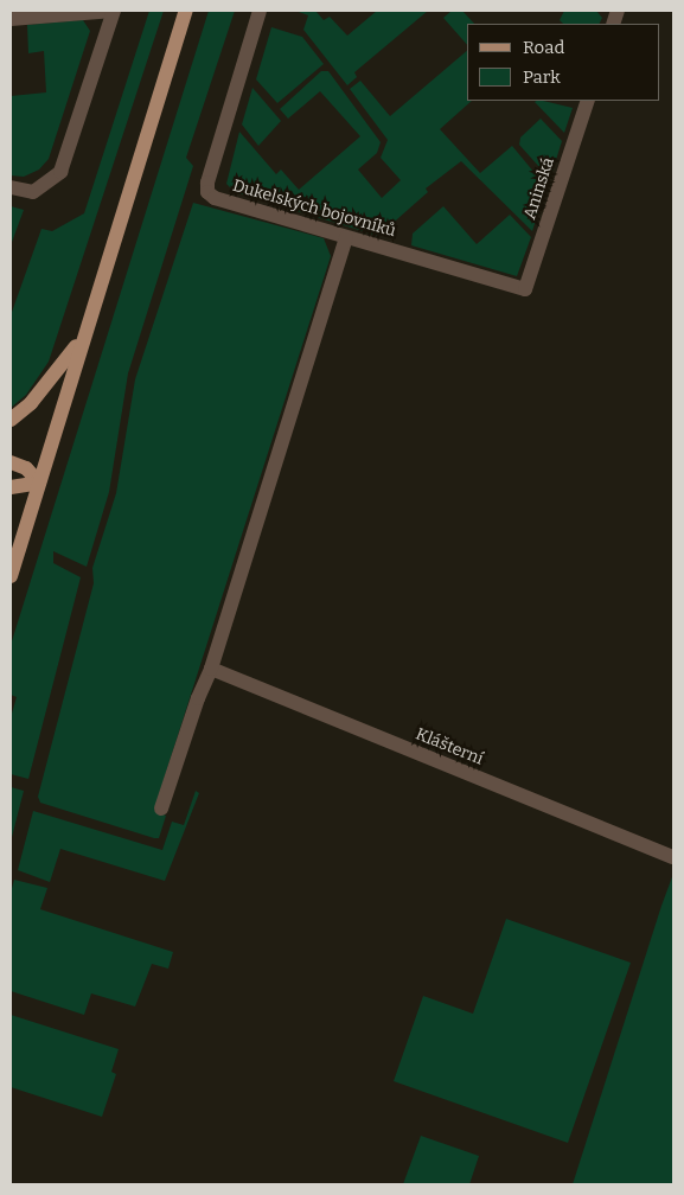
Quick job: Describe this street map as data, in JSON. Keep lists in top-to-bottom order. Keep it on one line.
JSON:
{"streets":{"street":["Aninská","Dukelských bojovníků","Klášterní"]},"crossings":[["Aninská","Dukelských bojovníků"]],"legend":["Road","Park"]}
